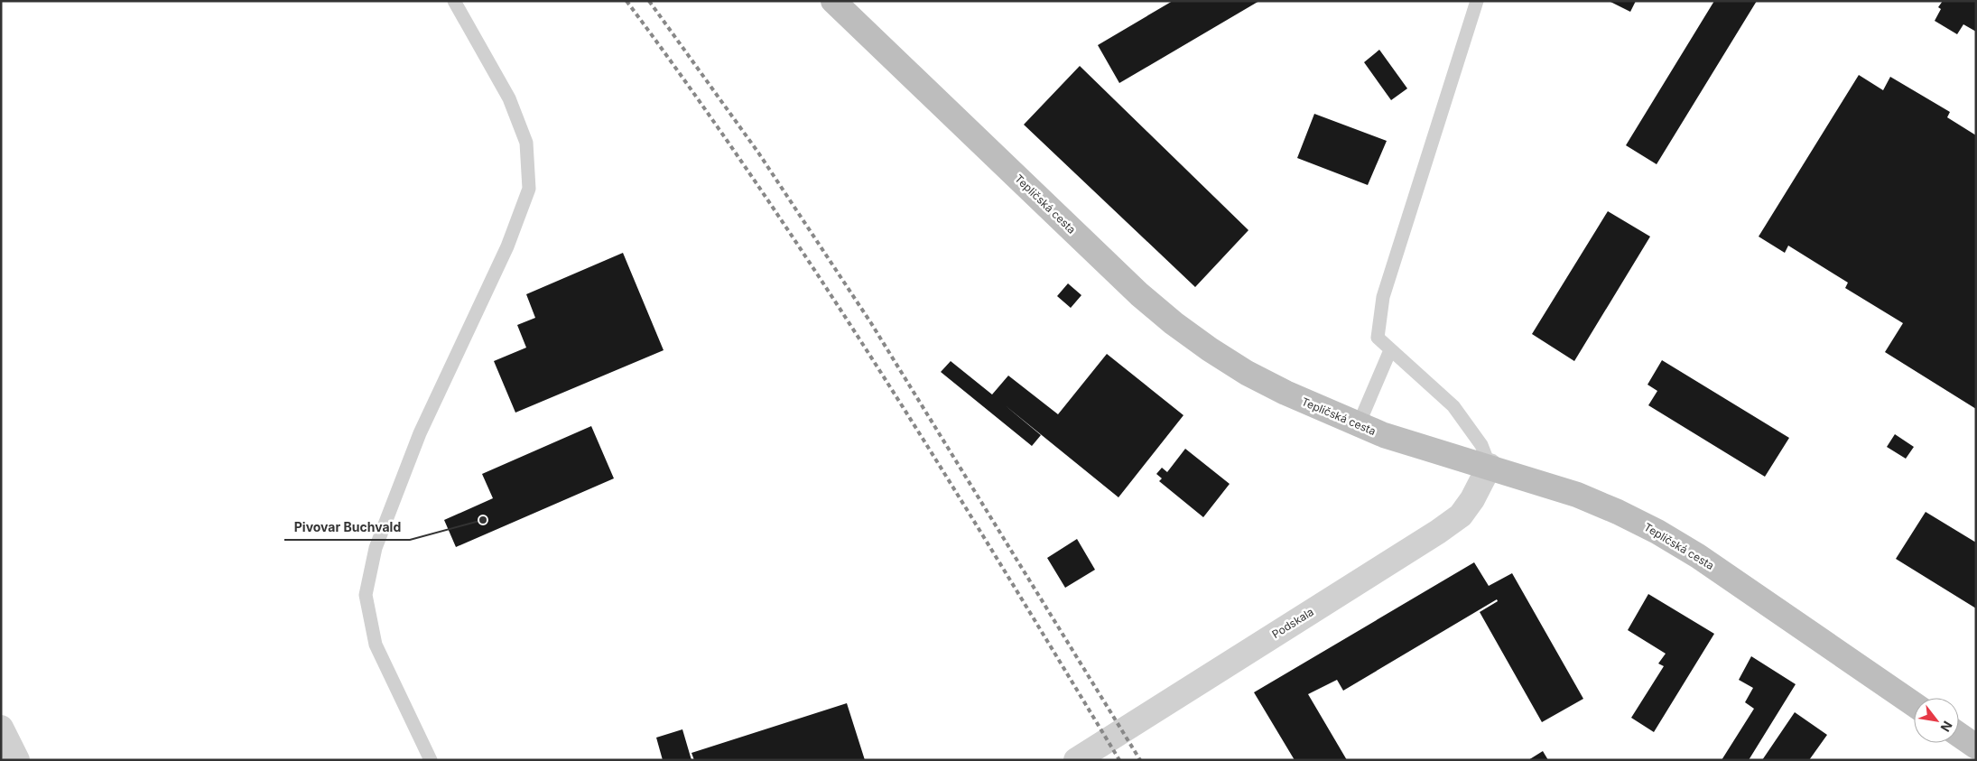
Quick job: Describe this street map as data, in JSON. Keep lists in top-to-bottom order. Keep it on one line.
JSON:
{"streets":{"street":["Tepličská cesta","Podskala"]},"crossings":[["Tepličská cesta","Podskala"]],"places":["Pivovar Buchvald"],"north":"bottom right"}
